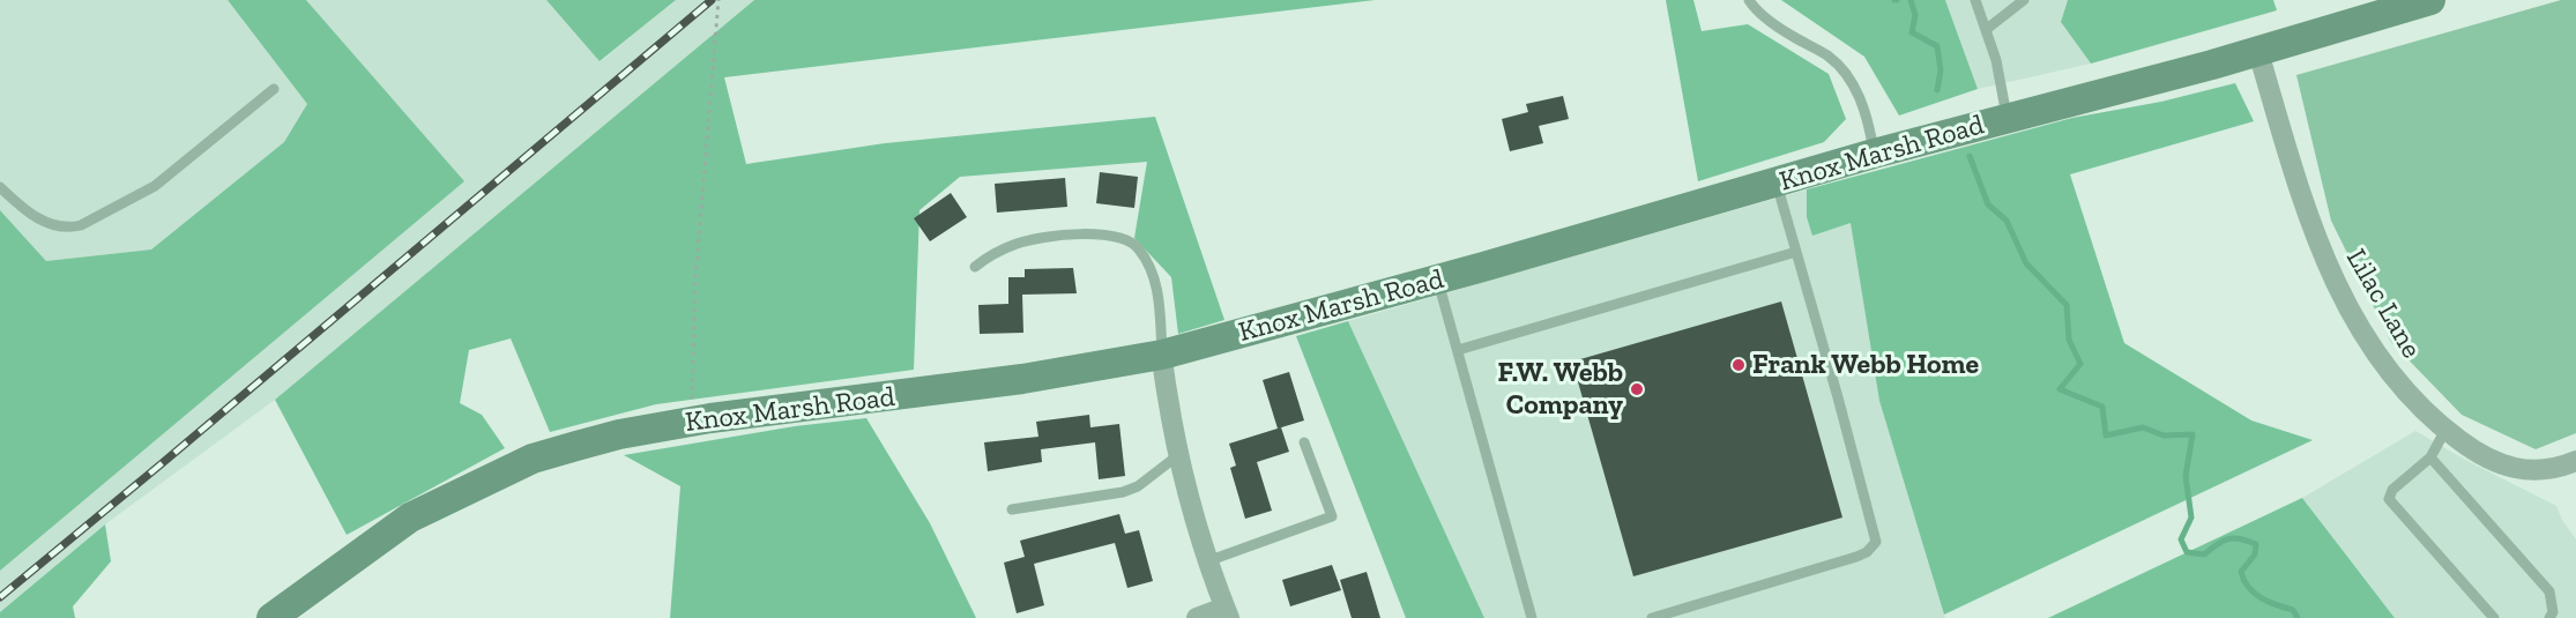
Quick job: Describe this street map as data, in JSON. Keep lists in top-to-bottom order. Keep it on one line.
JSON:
{"streets":{"main road":["Knox Marsh Road"],"street":["Lilac Lane"]},"crossings":[["Knox Marsh Road","Lilac Lane"]],"places":["Frank Webb Home","F.W. Webb Company"]}
